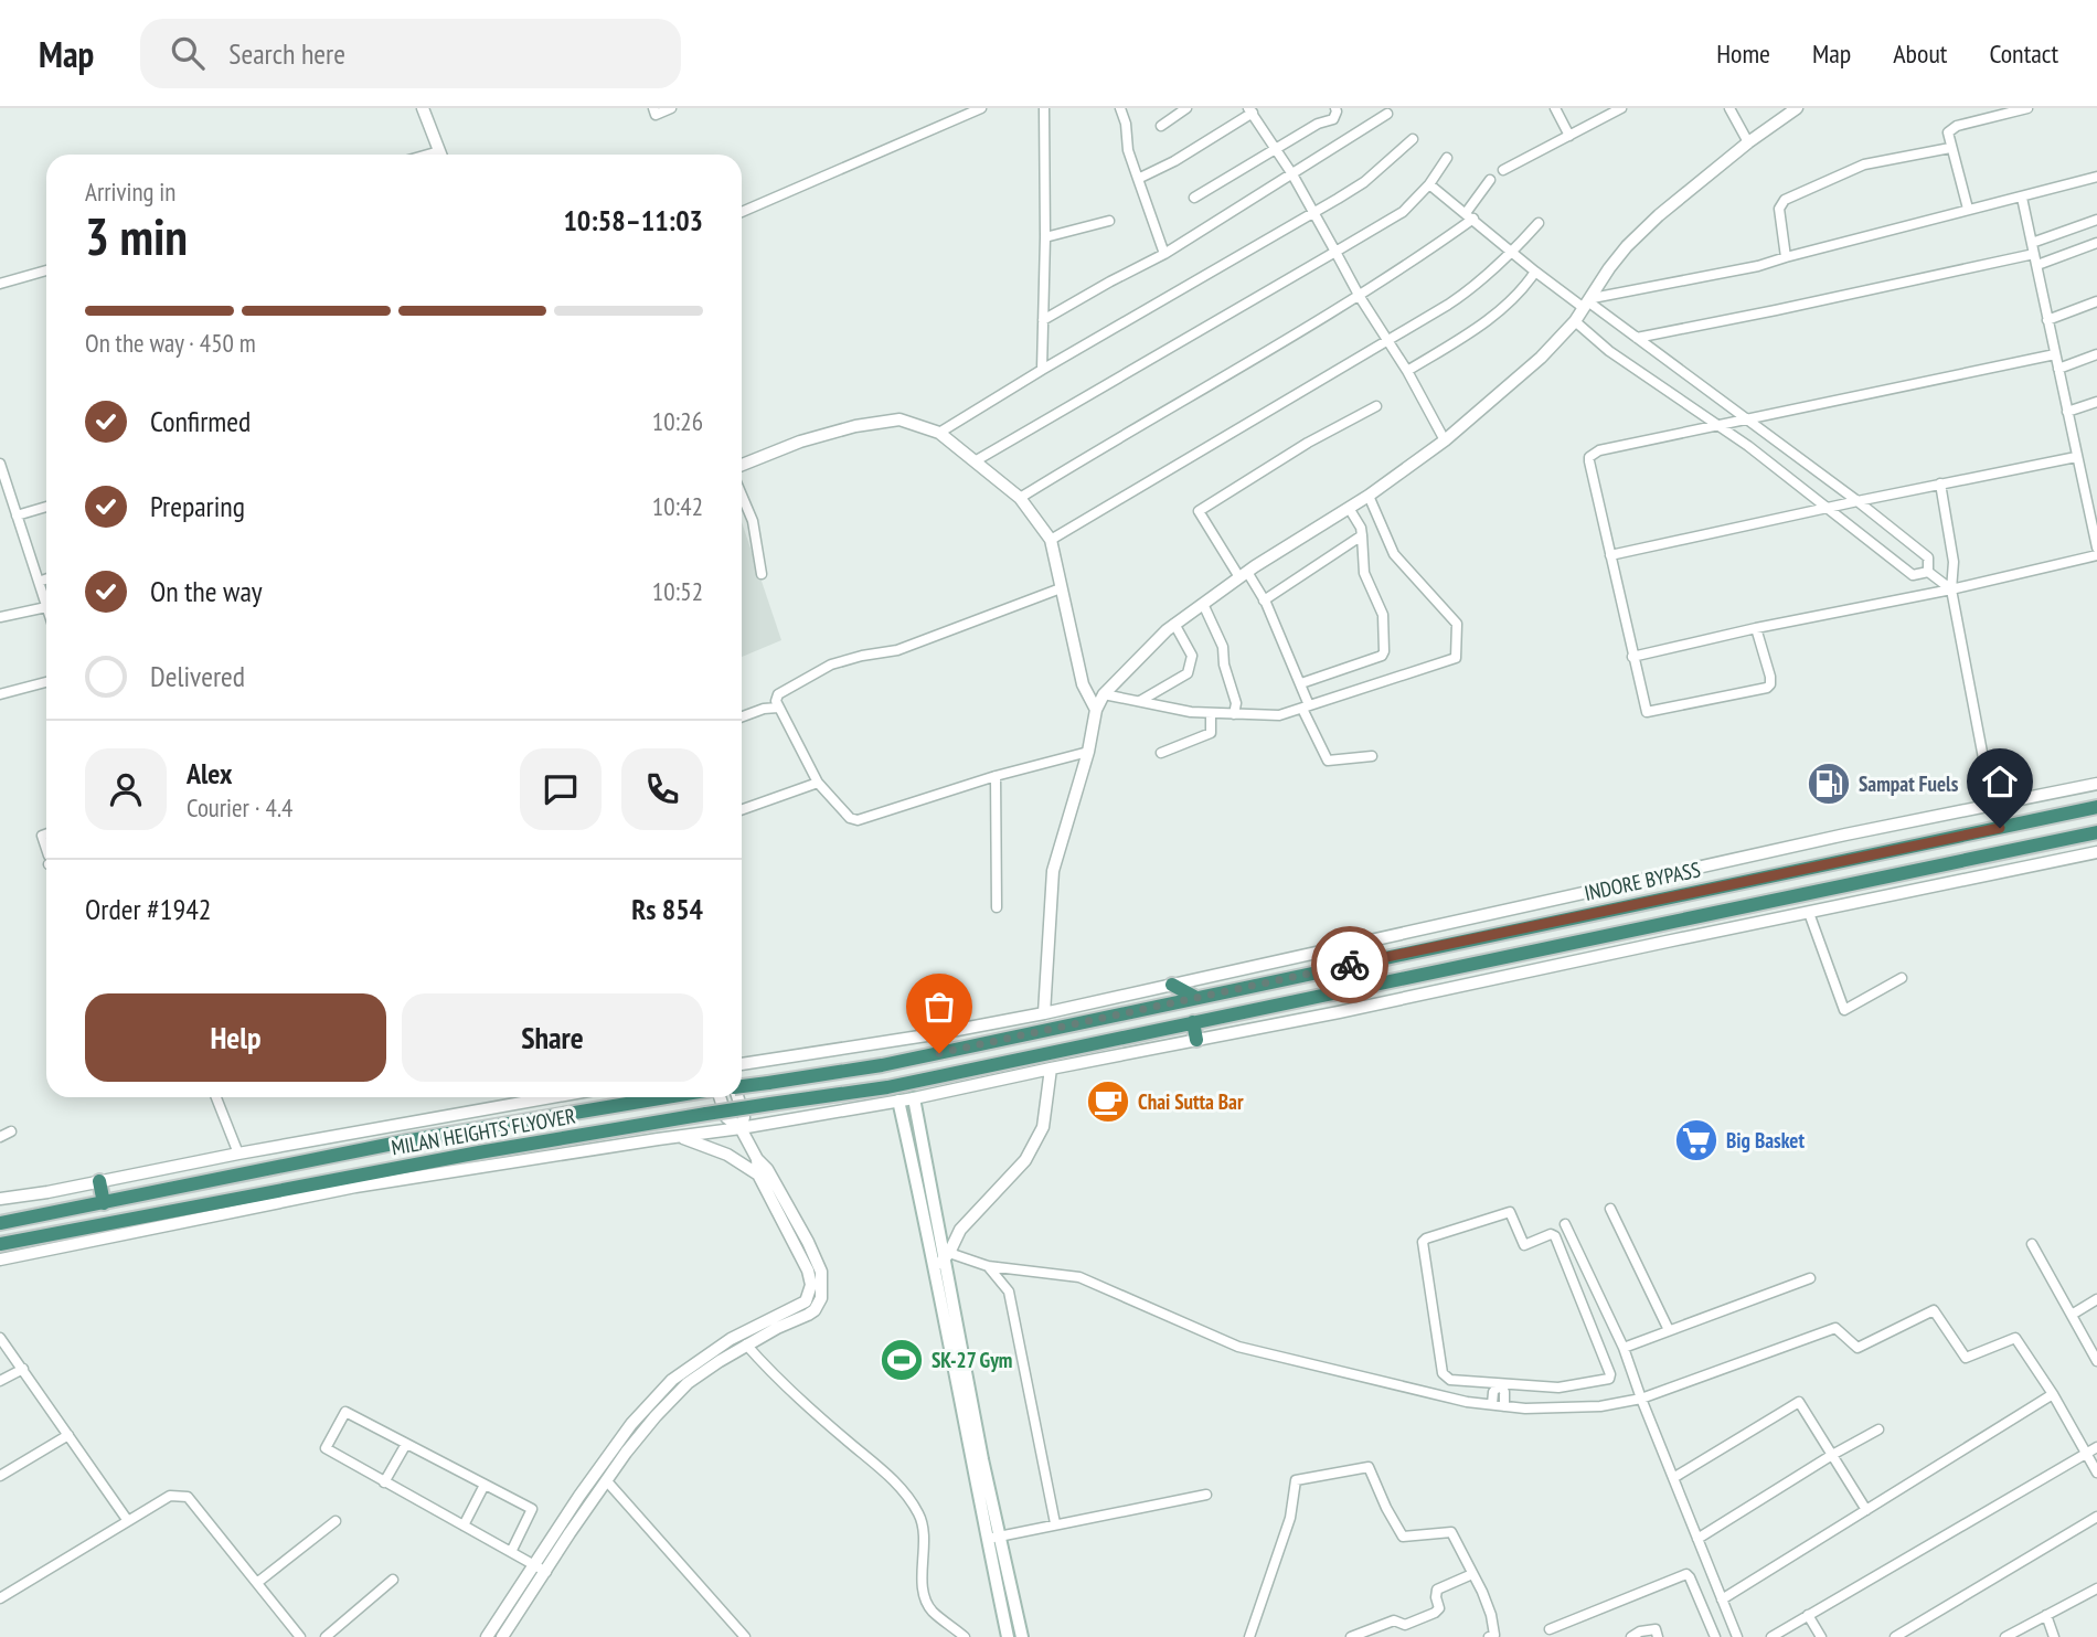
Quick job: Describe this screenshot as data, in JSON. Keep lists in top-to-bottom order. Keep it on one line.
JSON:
{"streets":{"highway":["INDORE BYPASS","MILAN HEIGHTS FLYOVER"]},"places":{"fuel station":["Sampat Fuels"],"cafe":["Chai Sutta Bar"],"supermarket":["Big Basket"],"sports":["SK-27 Gym"]},"page":{"header":"Map","search":"Search here","nav":["Home","Map","About","Contact"],"heading":["3 min","Arriving in","10:58–11:03"],"panel":["Alex","Courier · 4.4","Order #1942","Rs 854"],"bar":"On the way · 450 m","list":[["Confirmed","10:26"],["Preparing","10:42"],["On the way","10:52"],"Delivered"],"buttons":["Help","Share"]}}
